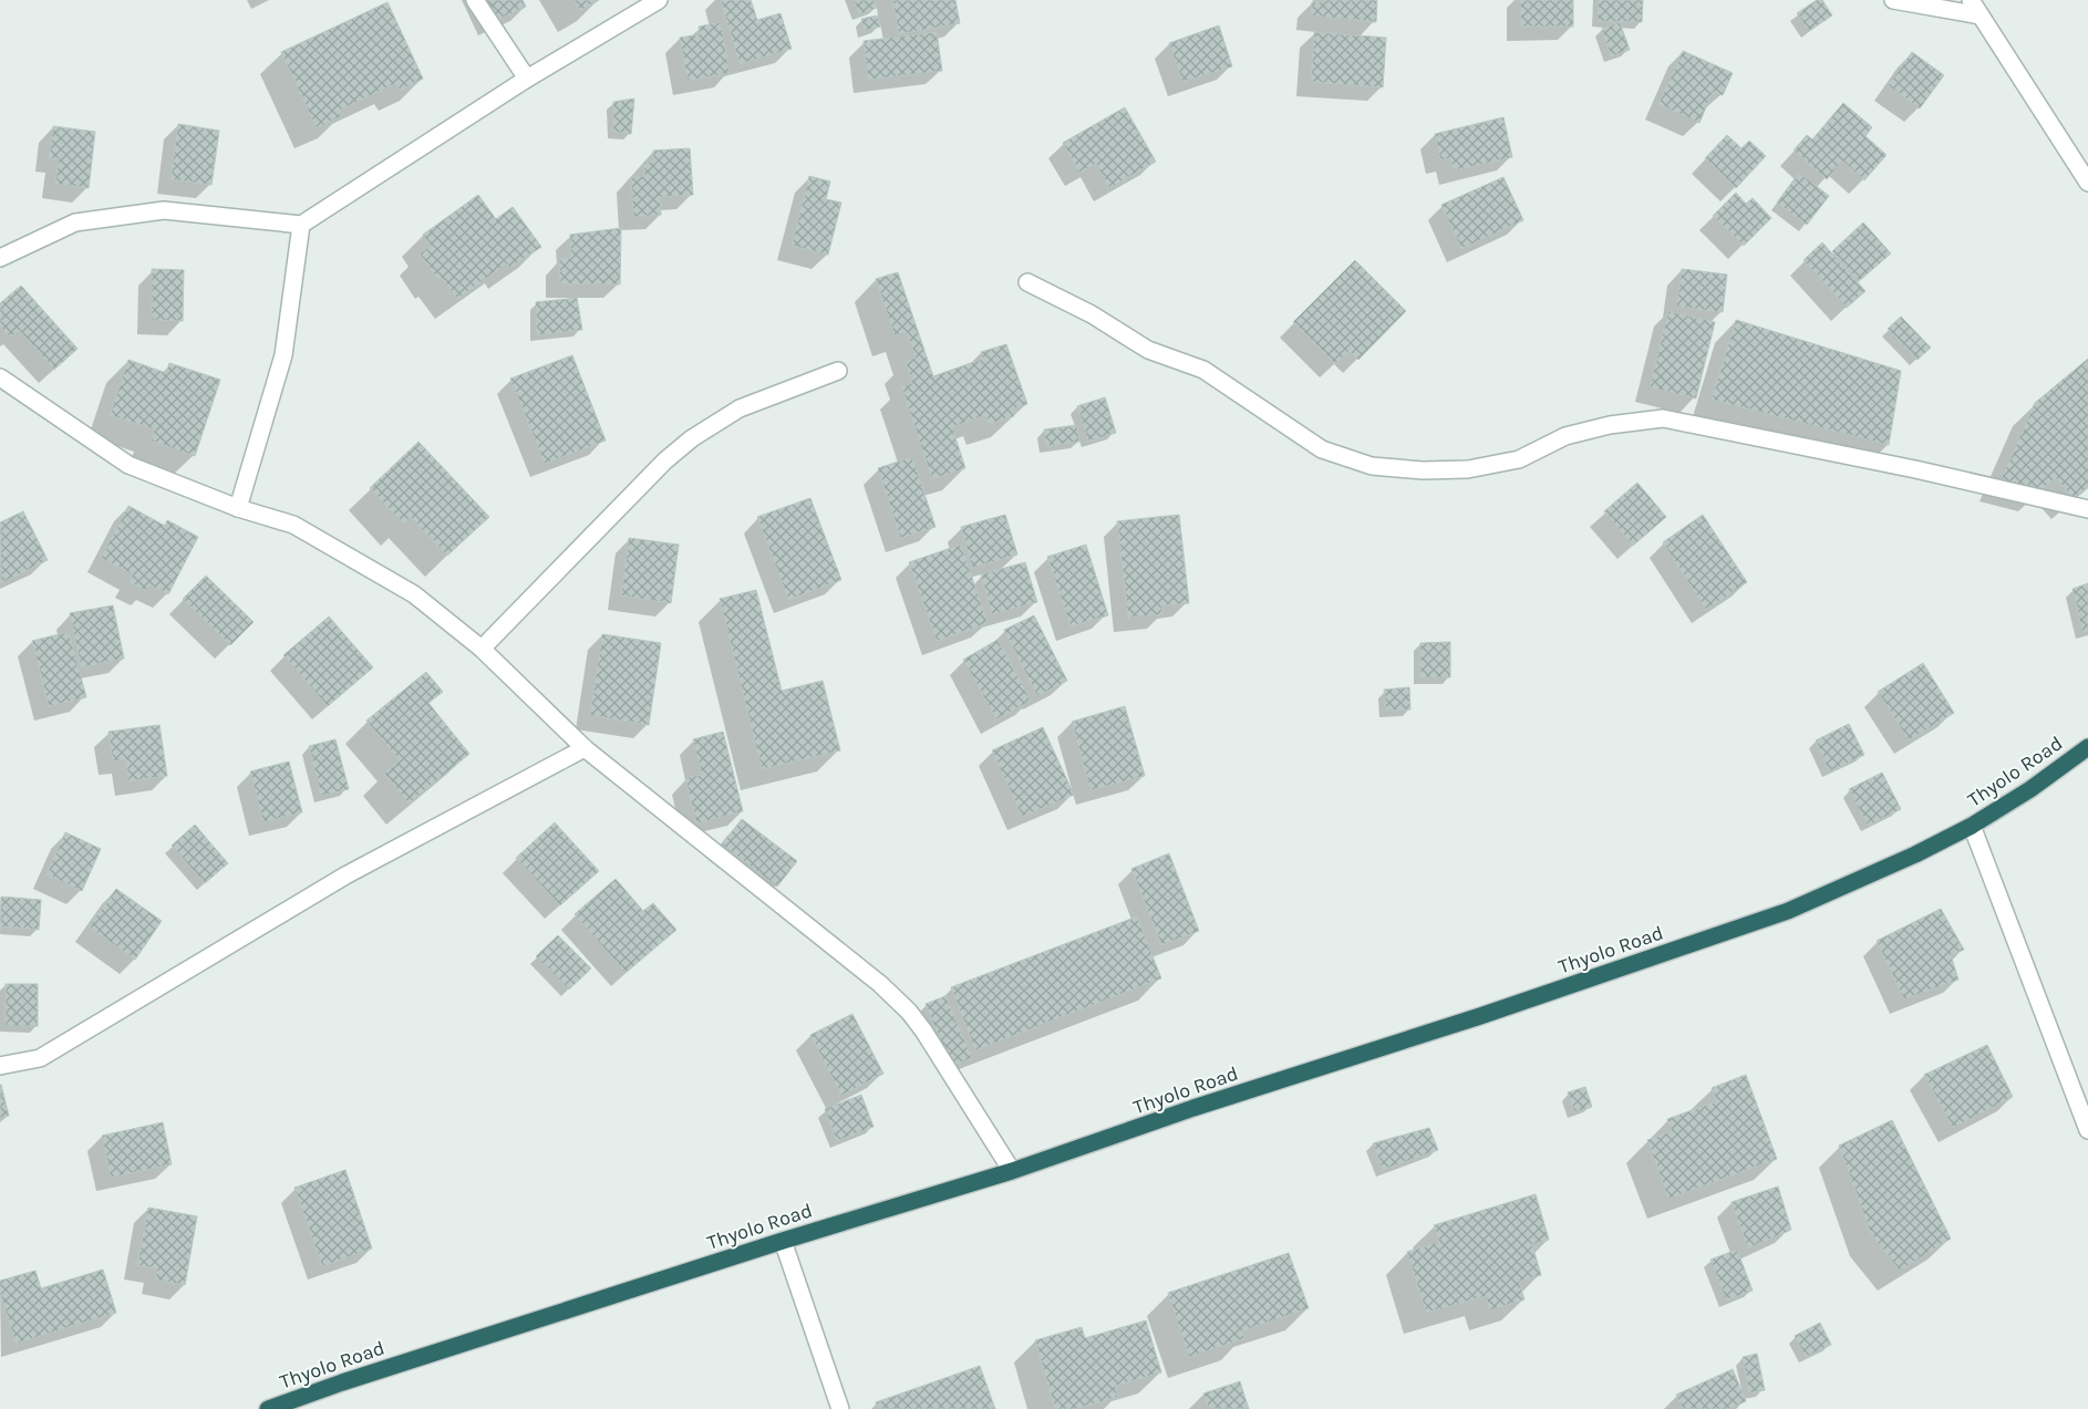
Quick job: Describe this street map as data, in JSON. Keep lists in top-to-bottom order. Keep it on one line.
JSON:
{"streets":{"highway":["Thyolo Road"]}}
